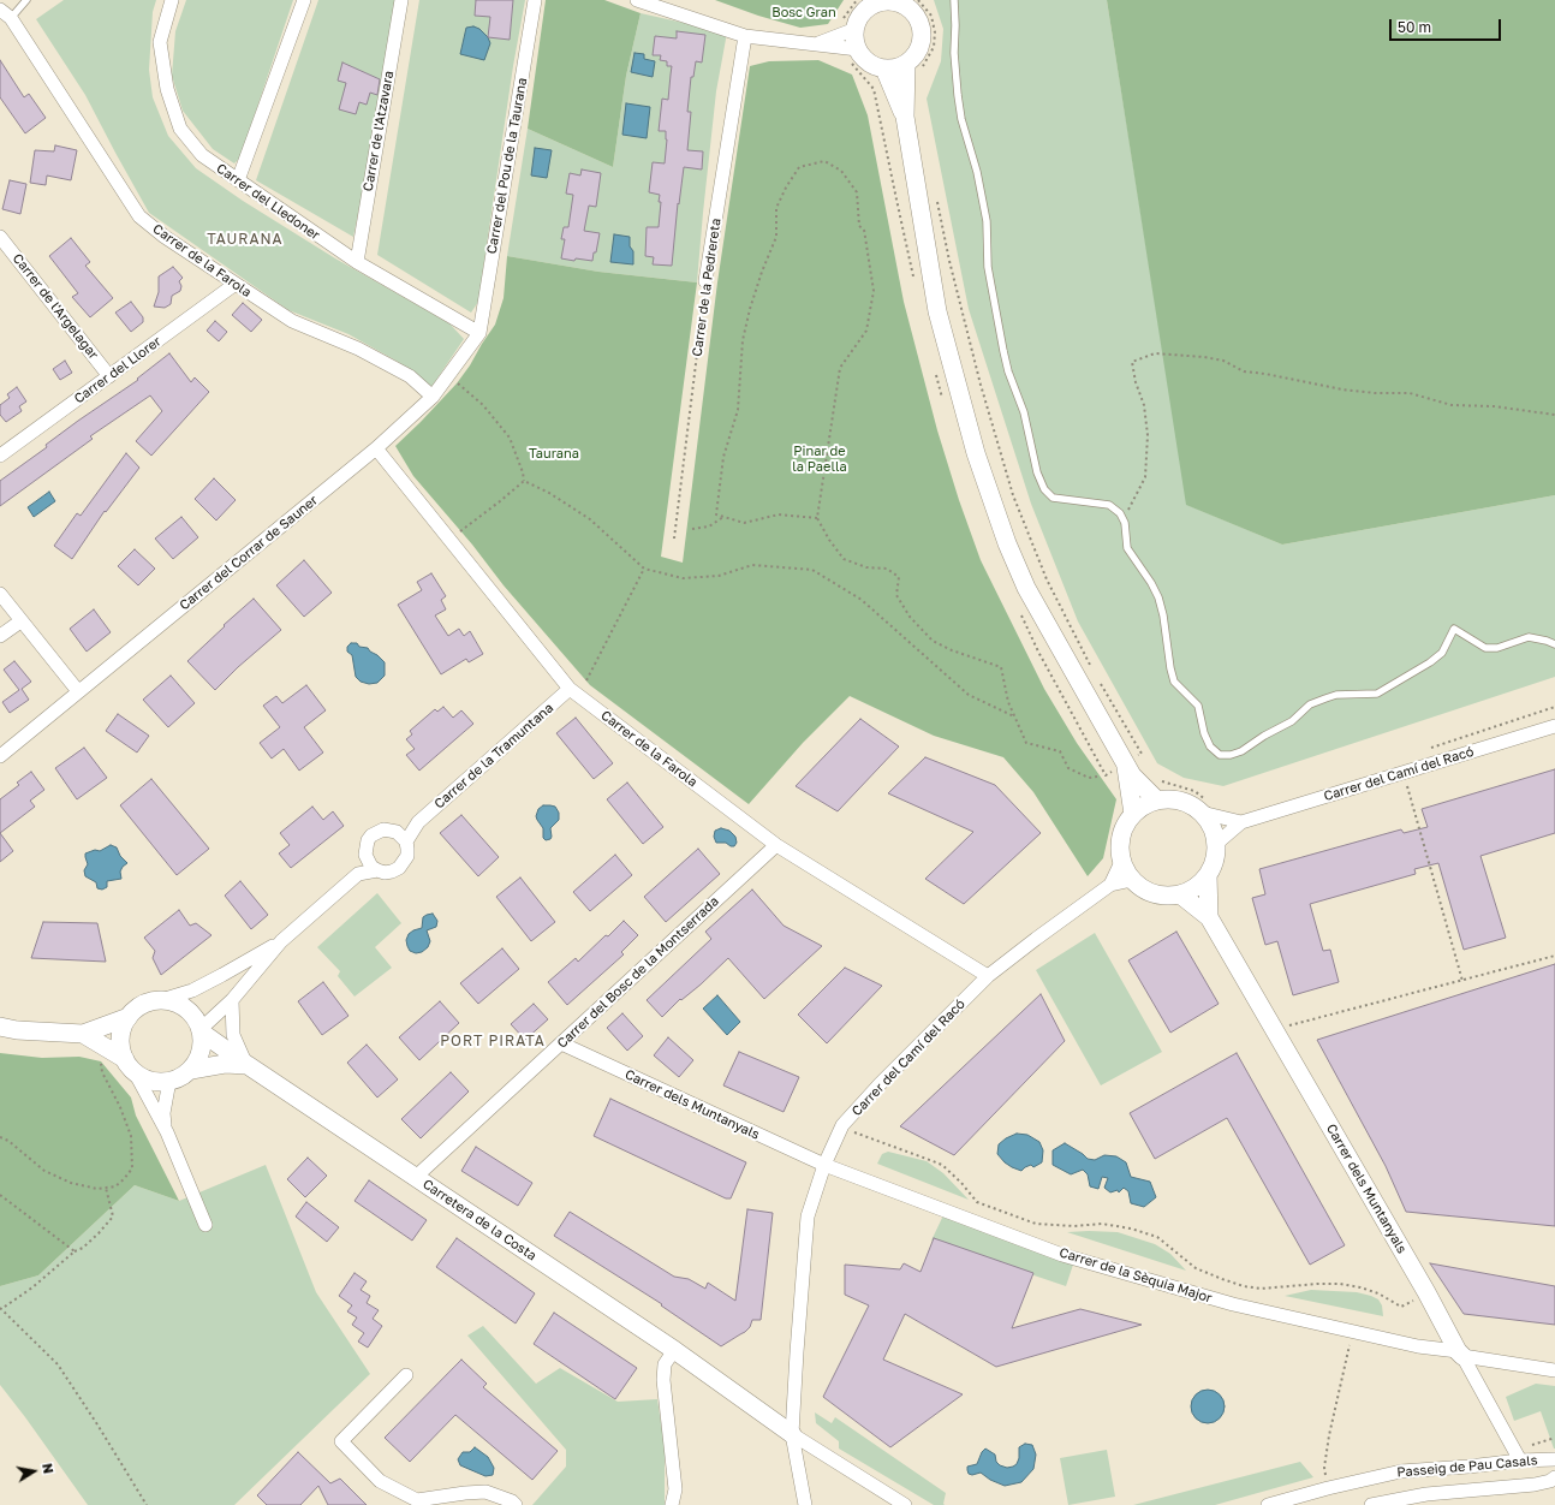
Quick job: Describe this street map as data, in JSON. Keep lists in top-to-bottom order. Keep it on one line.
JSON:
{"streets":{"street":["Carrer de l'Atzavara","Carrer del Pou de la Taurana","Carrer del Lledoner","Carrer de la Farola","Carrer de la Pedrereta","Carrer de l'Argelagar","Carrer del Llorer","Carrer del Corrar de Sauner","Carrer de la Tramuntana","Carrer del Camí del Racó","Carrer del Bosc de la Montserrada","Carrer dels Muntanyals","Carretera de la Costa","Carrer de la Sèquia Major","Passeig de Pau Casals"]},"crossings":[["Carrer de l'Atzavara","Carrer del Lledoner"],["Carrer del Pou de la Taurana","Carrer del Lledoner"],["Carrer del Pou de la Taurana","Carrer del Corrar de Sauner"],["Carrer del Lledoner","Carrer del Corrar de Sauner"],["Carrer de la Farola","Carrer del Llorer"],["Carrer de la Farola","Carrer del Corrar de Sauner"],["Carrer de la Farola","Carrer de la Tramuntana"],["Carrer de la Farola","Carrer del Camí del Racó"],["Carrer de la Farola","Carrer del Bosc de la Montserrada"],["Carrer de l'Argelagar","Carrer del Llorer"],["Carrer del Camí del Racó","Carrer dels Muntanyals"],["Carrer del Camí del Racó","Carretera de la Costa"],["Carrer del Camí del Racó","Carrer de la Sèquia Major"],["Carrer del Bosc de la Montserrada","Carrer dels Muntanyals"],["Carrer del Bosc de la Montserrada","Carretera de la Costa"],["Carrer dels Muntanyals","Carrer de la Sèquia Major"],["Carrer dels Muntanyals","Passeig de Pau Casals"]],"districts":["TAURANA","PORT PIRATA"],"parks":["Bosc Gran","Pinar de la Paella","Taurana"],"scale_bar":"50 m","north":"right"}
